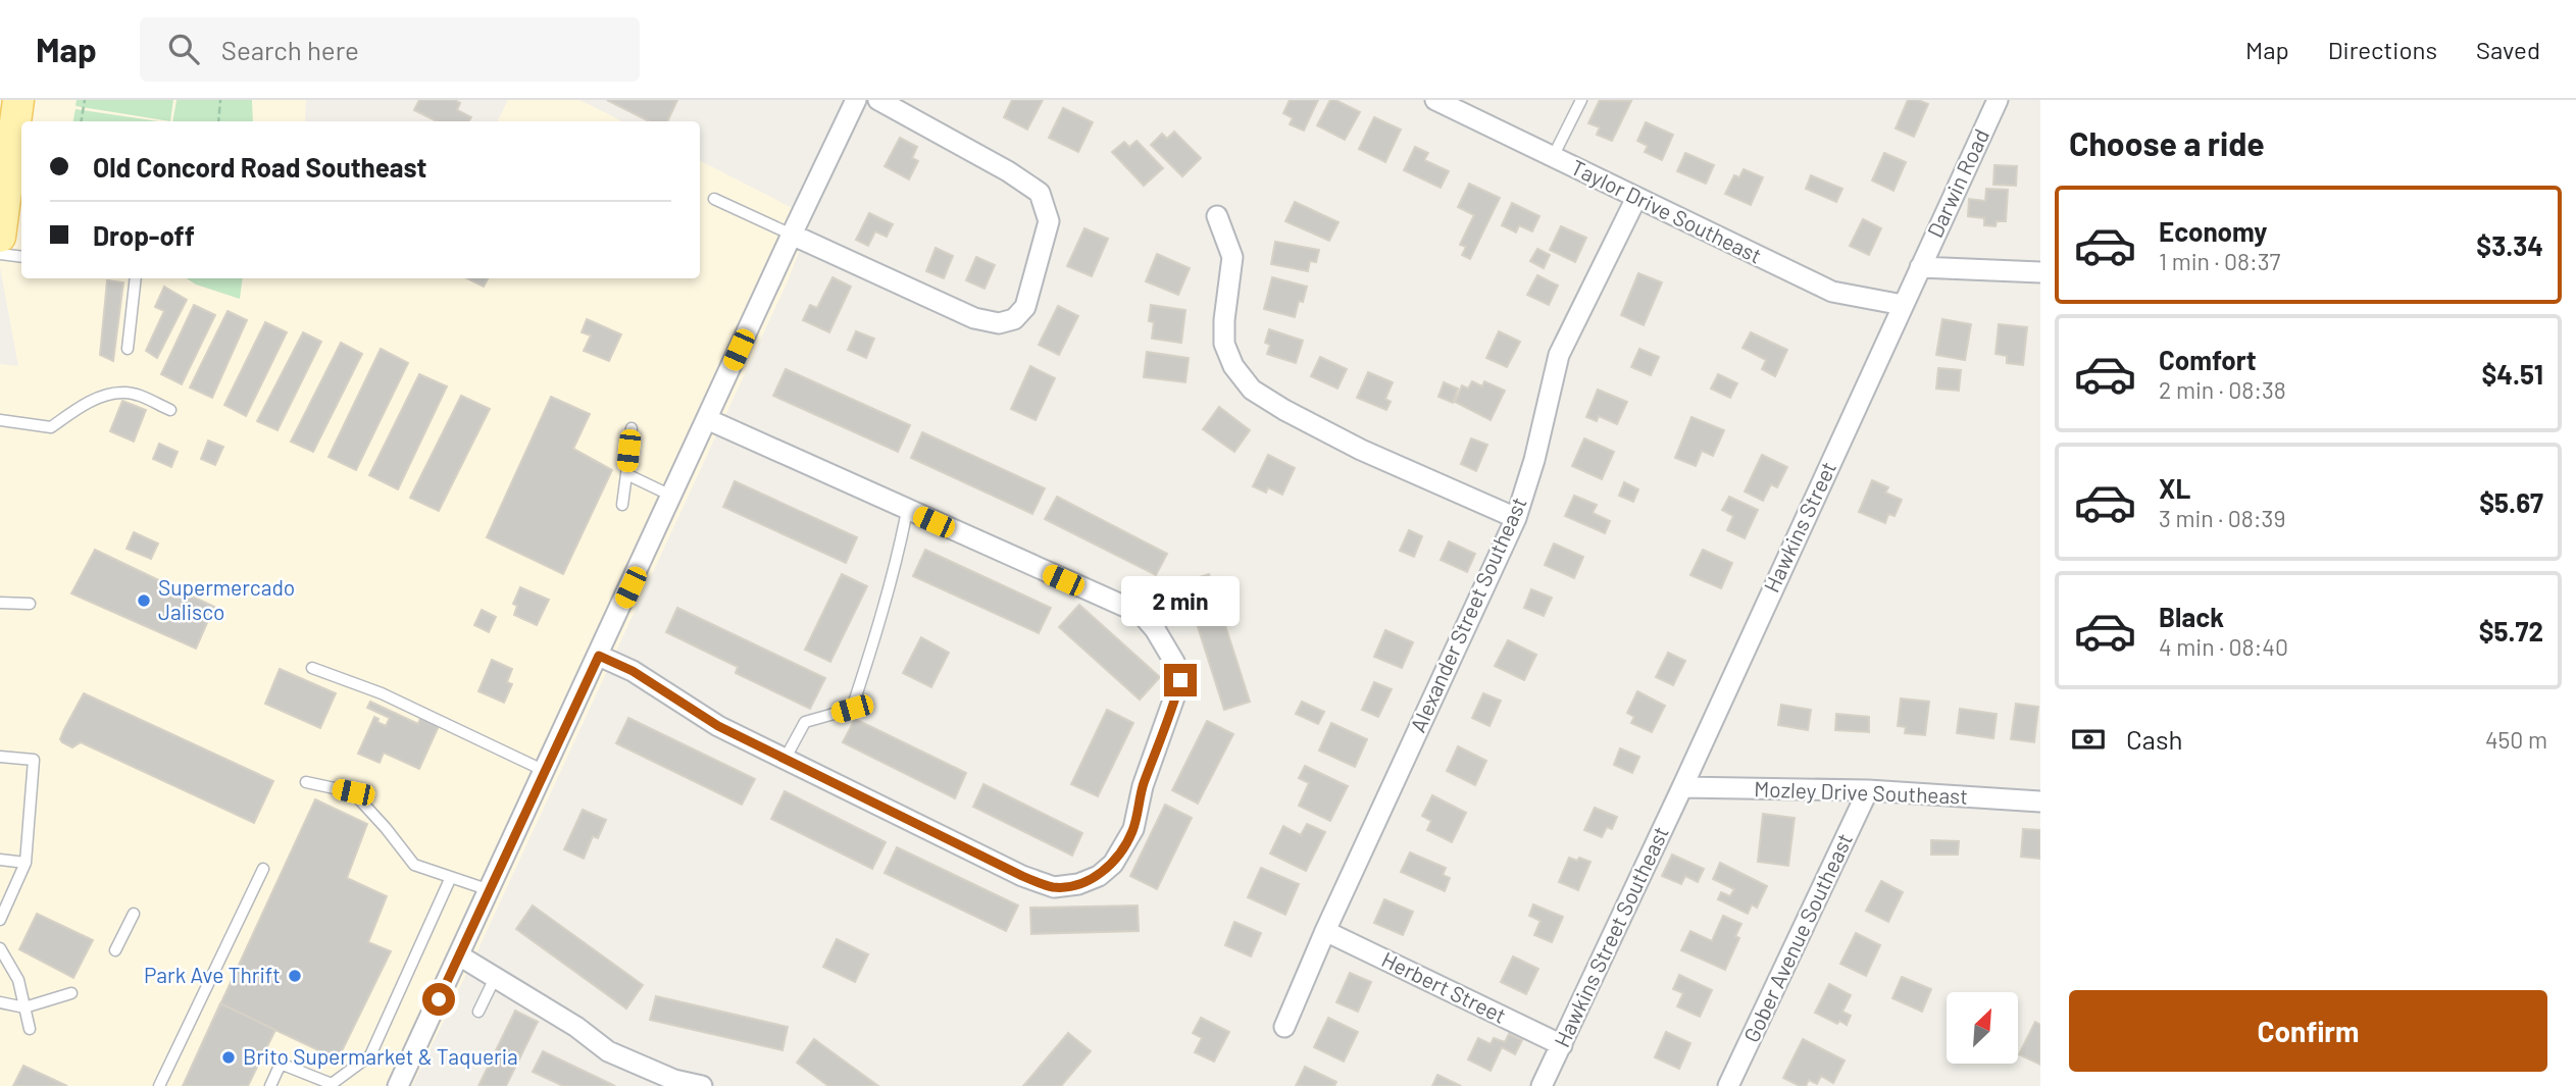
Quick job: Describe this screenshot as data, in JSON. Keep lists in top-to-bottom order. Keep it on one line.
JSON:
{"streets":{"street":["Darwin Road","Taylor Drive Southeast","Hawkins Street","Alexander Street Southeast","Mozley Drive Southeast","Hawkins Street Southeast","Gober Avenue Southeast","Herbert Street"]},"crossings":[["Darwin Road","Hawkins Street"],["Taylor Drive Southeast","Hawkins Street"],["Taylor Drive Southeast","Alexander Street Southeast"],["Hawkins Street","Mozley Drive Southeast"],["Hawkins Street","Hawkins Street Southeast"],["Alexander Street Southeast","Herbert Street"],["Mozley Drive Southeast","Hawkins Street Southeast"],["Mozley Drive Southeast","Gober Avenue Southeast"],["Hawkins Street Southeast","Herbert Street"]],"places":["Supermercado Jalisco","Park Ave Thrift","Brito Supermarket & Taqueria"],"north":"top right","page":{"header":"Map","search":"Search here","nav":["Map","Directions","Saved"],"heading":"Choose a ride","banner":["Old Concord Road Southeast","Drop-off"],"list":[{"name":"Economy","note":"1 min · 08:37","value":"$3.34"},{"name":"Comfort","note":"2 min · 08:38","value":"$4.51"},{"name":"XL","note":"3 min · 08:39","value":"$5.67"},{"name":"Black","note":"4 min · 08:40","value":"$5.72"}],"bubble":"2 min","pay":["Cash","450 m"],"buttons":"Confirm"}}
